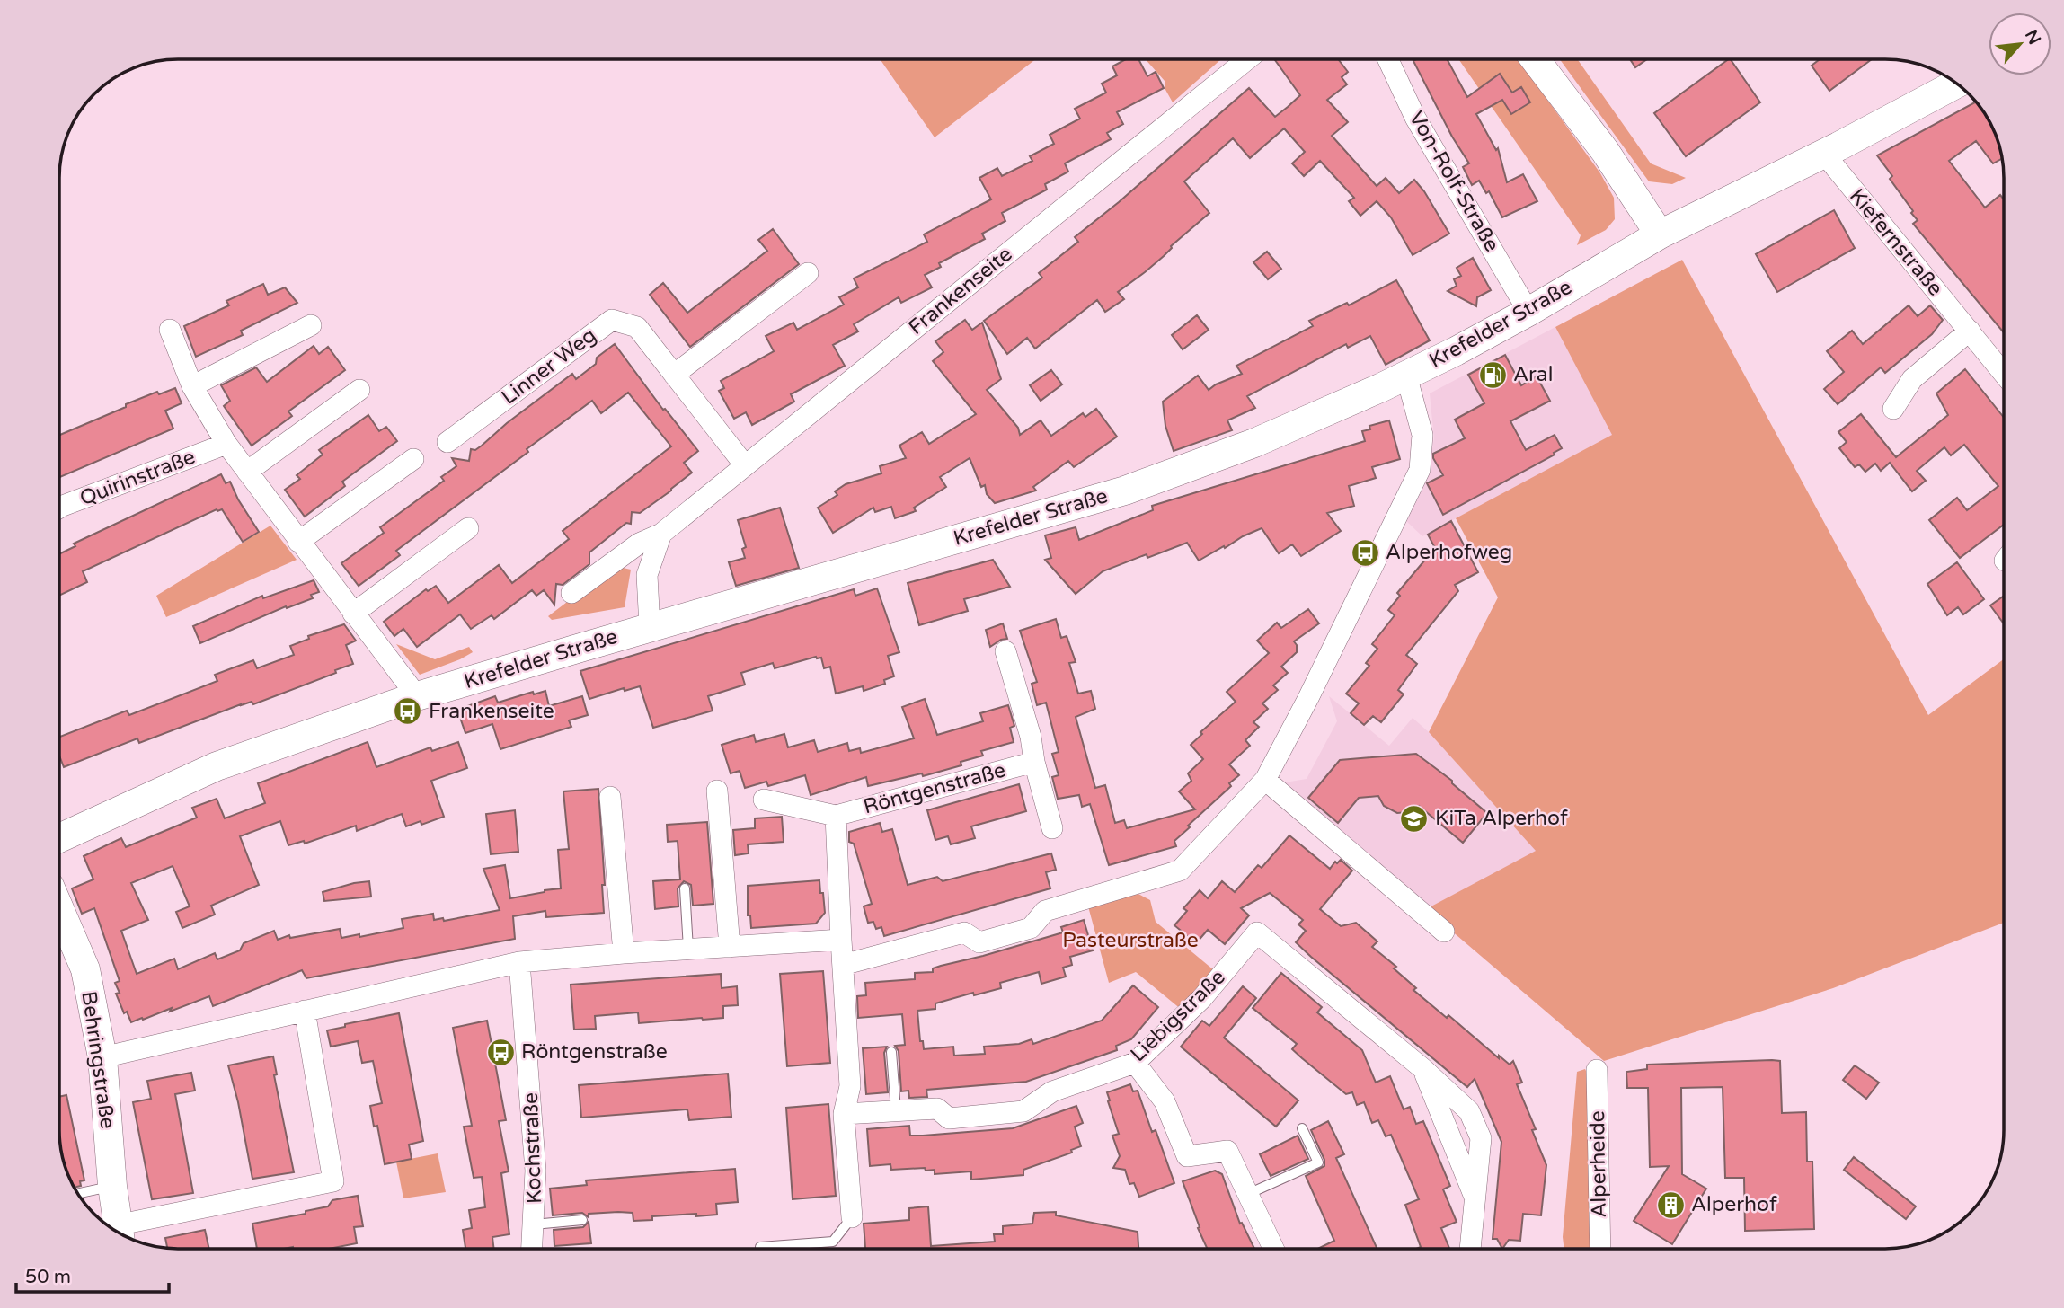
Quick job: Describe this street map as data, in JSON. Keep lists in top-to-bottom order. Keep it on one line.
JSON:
{"streets":{"street":["Von-Rolf-Straße","Kiefernstraße","Frankenseite","Krefelder Straße","Linner Weg","Quirinstraße","Röntgenstraße","Liebigstraße","Behringstraße","Kochstraße","Alperheide"]},"crossings":[["Von-Rolf-Straße","Krefelder Straße"],["Kiefernstraße","Krefelder Straße"],["Frankenseite","Linner Weg"]],"parks":["Pasteurstraße"],"places":{"fuel station":["Aral"],"bus stop":["Alperhofweg","Frankenseite","Röntgenstraße"],"school or university":["KiTa Alperhof"],"building":["Alperhof"]},"scale_bar":"50 m","north":"top right"}
